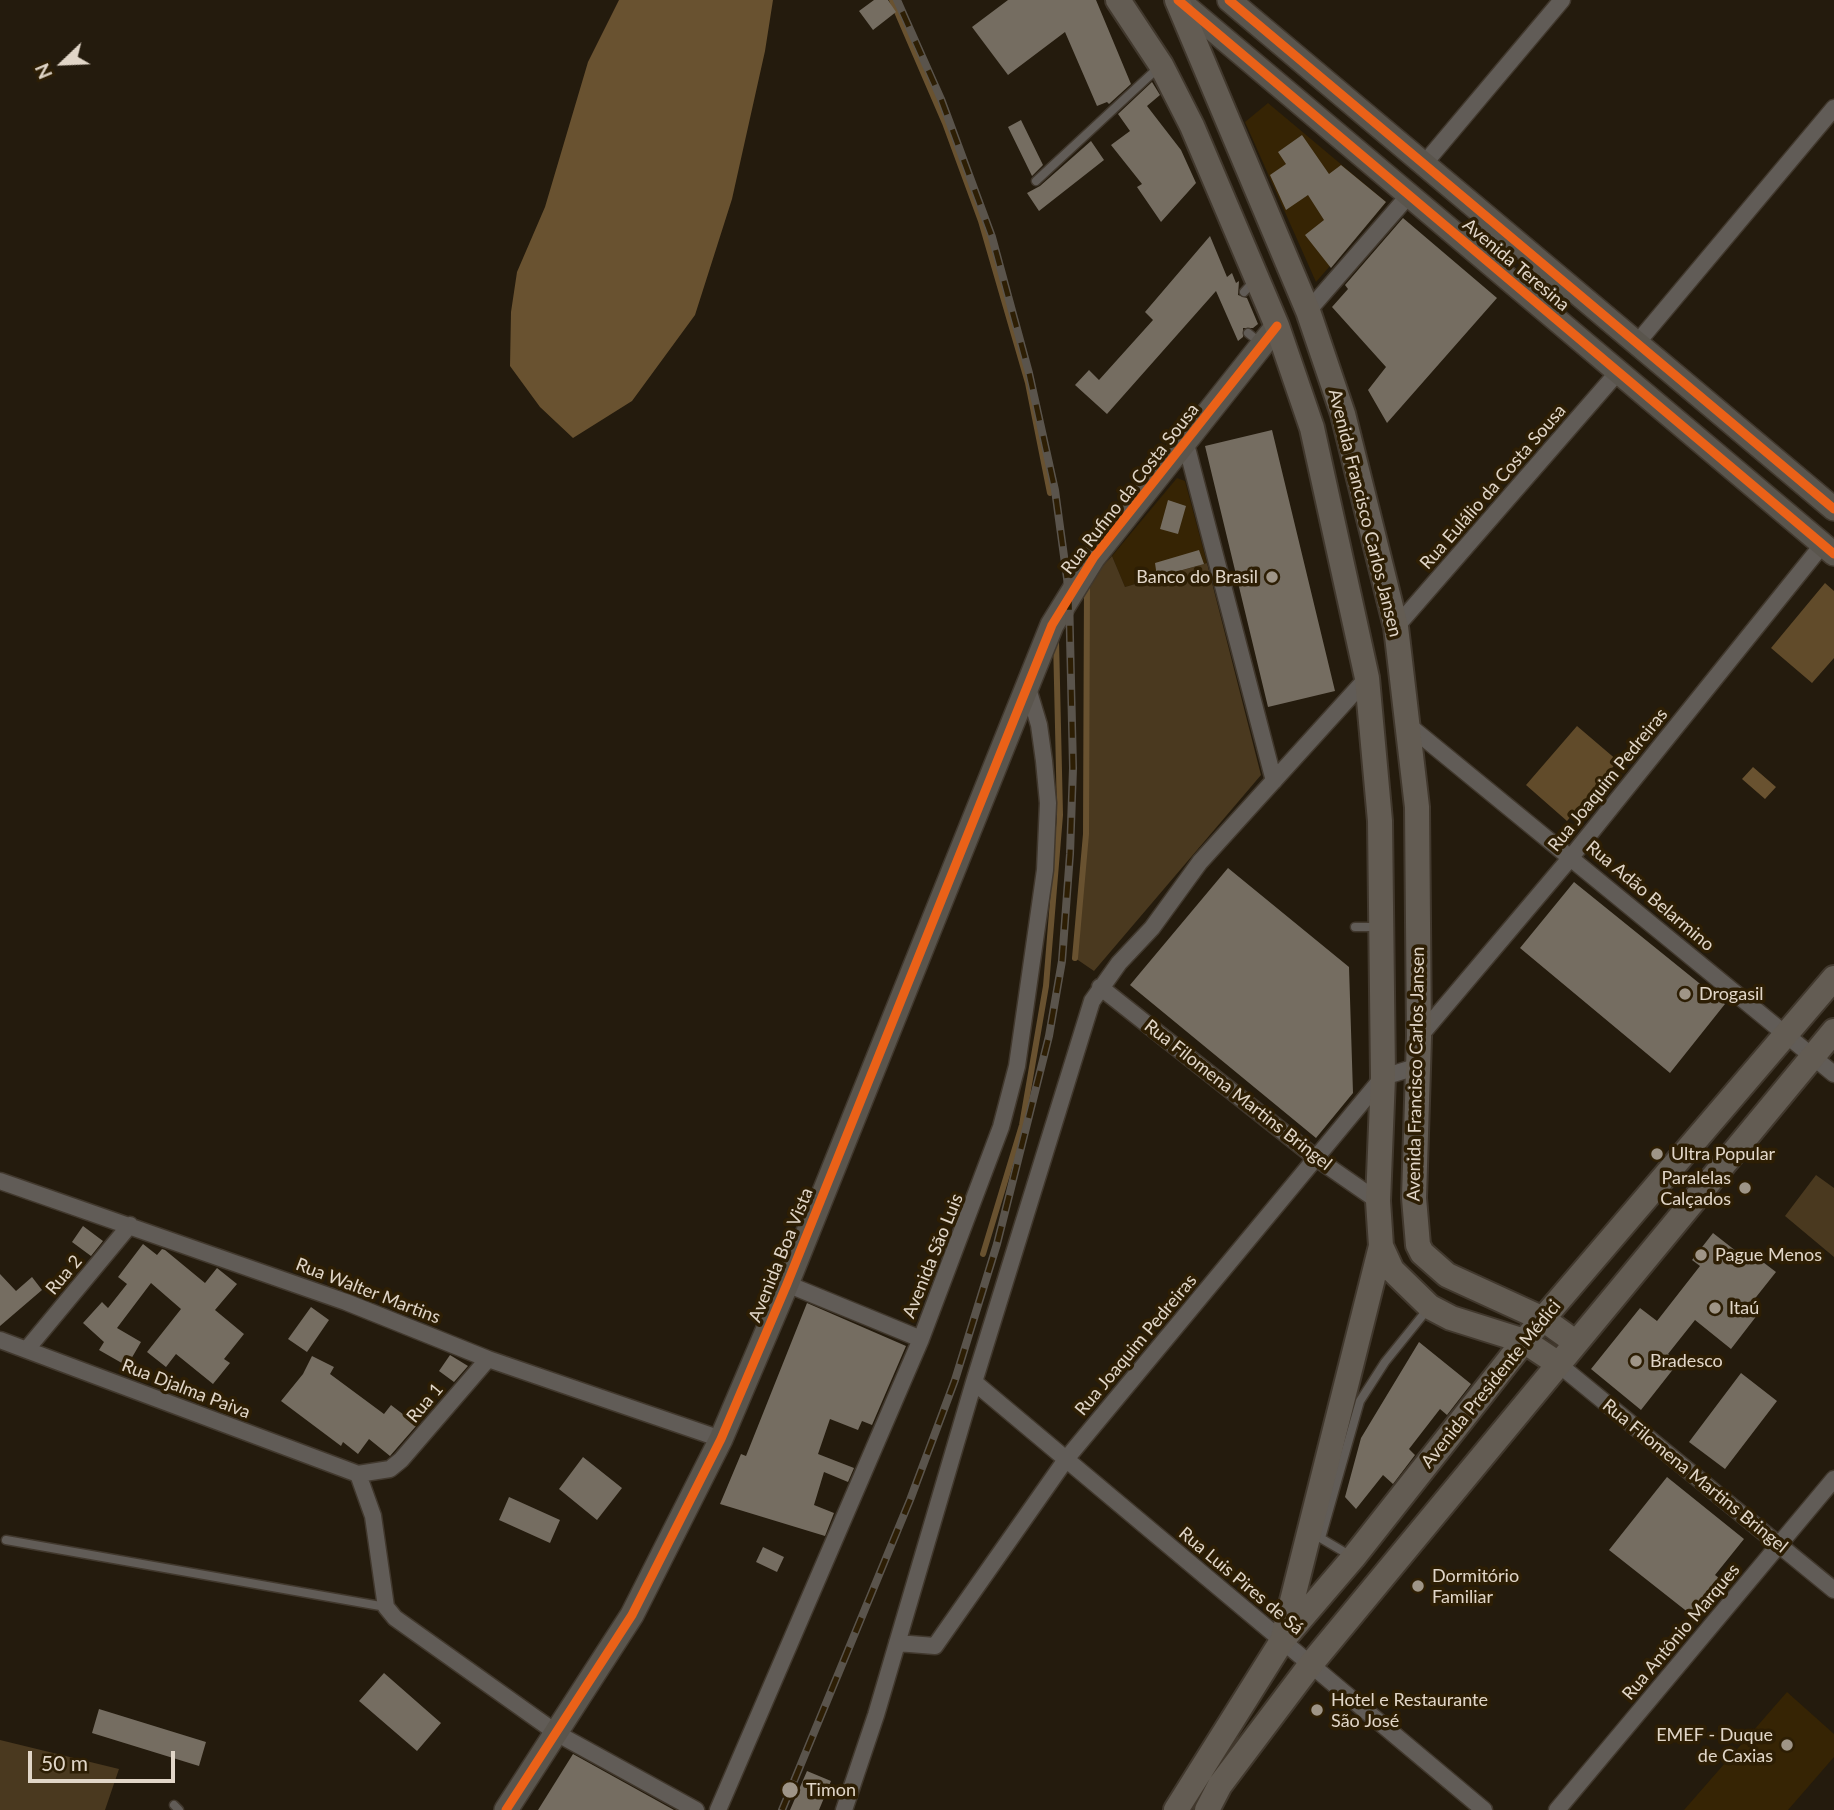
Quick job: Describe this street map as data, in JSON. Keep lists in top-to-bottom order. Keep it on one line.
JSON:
{"streets":{"main road":["Avenida Teresina","Rua Rufino da Costa Sousa","Avenida Francisco Carlos Jansen","Avenida Boa Vista","Avenida Presidente Médici"],"street":["Rua Eulálio da Costa Sousa","Rua Joaquim Pedreiras","Rua Adão Belarmino","Rua Filomena Martins Bringel","Avenida São Luis","Rua 2","Rua Walter Martins","Rua Djalma Paiva","Rua 1","Rua Luis Pires de Sá","Rua Antônio Marques"]},"crossings":[["Avenida Teresina","Rua Eulálio da Costa Sousa"],["Avenida Teresina","Avenida Francisco Carlos Jansen"],["Avenida Teresina","Rua Joaquim Pedreiras"],["Rua Eulálio da Costa Sousa","Avenida Francisco Carlos Jansen"],["Rua Rufino da Costa Sousa","Avenida Francisco Carlos Jansen"],["Rua Rufino da Costa Sousa","Avenida Boa Vista"],["Rua Rufino da Costa Sousa","Avenida São Luis"],["Avenida Francisco Carlos Jansen","Rua Joaquim Pedreiras"],["Avenida Francisco Carlos Jansen","Rua Adão Belarmino"],["Avenida Francisco Carlos Jansen","Rua Filomena Martins Bringel"],["Avenida Francisco Carlos Jansen","Avenida Presidente Médici"],["Avenida Francisco Carlos Jansen","Rua Luis Pires de Sá"],["Rua Joaquim Pedreiras","Rua Adão Belarmino"],["Rua Joaquim Pedreiras","Rua Filomena Martins Bringel"],["Rua Joaquim Pedreiras","Rua Luis Pires de Sá"],["Rua Adão Belarmino","Avenida Presidente Médici"],["Rua Filomena Martins Bringel","Rua Antônio Marques"],["Avenida Boa Vista","Avenida São Luis"],["Avenida Boa Vista","Rua Walter Martins"],["Rua 2","Rua Walter Martins"],["Rua 2","Rua Djalma Paiva"],["Rua Walter Martins","Rua 1"],["Avenida Presidente Médici","Rua Luis Pires de Sá"],["Rua Djalma Paiva","Rua 1"]],"places":["Banco do Brasil","Drogasil","Ultra Popular","Paralelas Calçados","Pague Menos","Itaú","Bradesco","Dormitório Familiar","Hotel e Restaurante São José","EMEF - Duque de Caxias","Timon"],"scale_bar":"50 m","north":"bottom left"}
